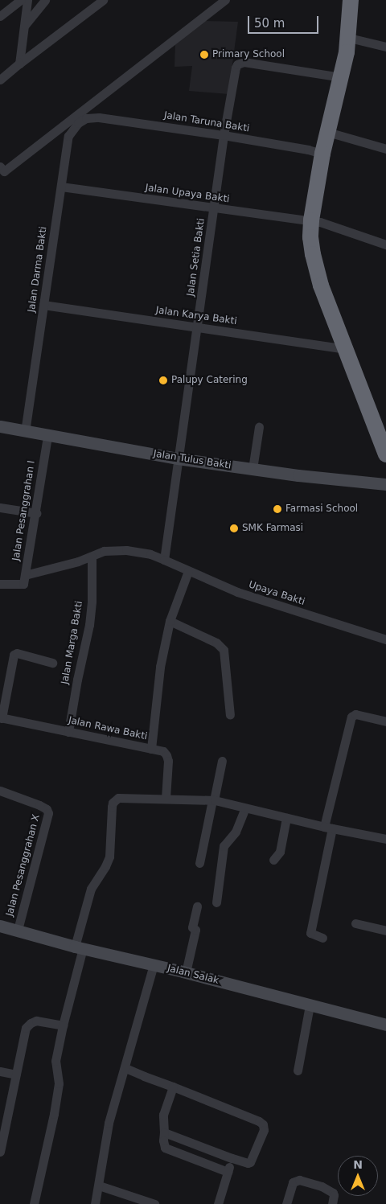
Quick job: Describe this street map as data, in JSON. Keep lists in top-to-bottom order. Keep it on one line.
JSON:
{"streets":{"main road":["Jalan Tulus Bakti","Jalan Salak"],"street":["Jalan Taruna Bakti","Jalan Upaya Bakti","Jalan Setia Bakti","Jalan Darma Bakti","Jalan Karya Bakti","Jalan Pesanggrahan I","Upaya Bakti","Jalan Marga Bakti","Jalan Rawa Bakti","Jalan Pesanggrahan X"]},"crossings":[["Jalan Taruna Bakti","Jalan Setia Bakti"],["Jalan Taruna Bakti","Jalan Darma Bakti"],["Jalan Upaya Bakti","Jalan Setia Bakti"],["Jalan Upaya Bakti","Jalan Darma Bakti"],["Jalan Setia Bakti","Jalan Karya Bakti"],["Jalan Setia Bakti","Jalan Tulus Bakti"],["Jalan Setia Bakti","Upaya Bakti"],["Jalan Darma Bakti","Jalan Karya Bakti"],["Jalan Darma Bakti","Jalan Tulus Bakti"],["Jalan Tulus Bakti","Jalan Pesanggrahan I"],["Jalan Pesanggrahan I","Upaya Bakti"],["Upaya Bakti","Jalan Marga Bakti"],["Jalan Marga Bakti","Jalan Rawa Bakti"],["Jalan Pesanggrahan X","Jalan Salak"]],"places":["Primary School","Palupy Catering","Farmasi School","SMK Farmasi"],"scale_bar":"50 m","north":"top"}
